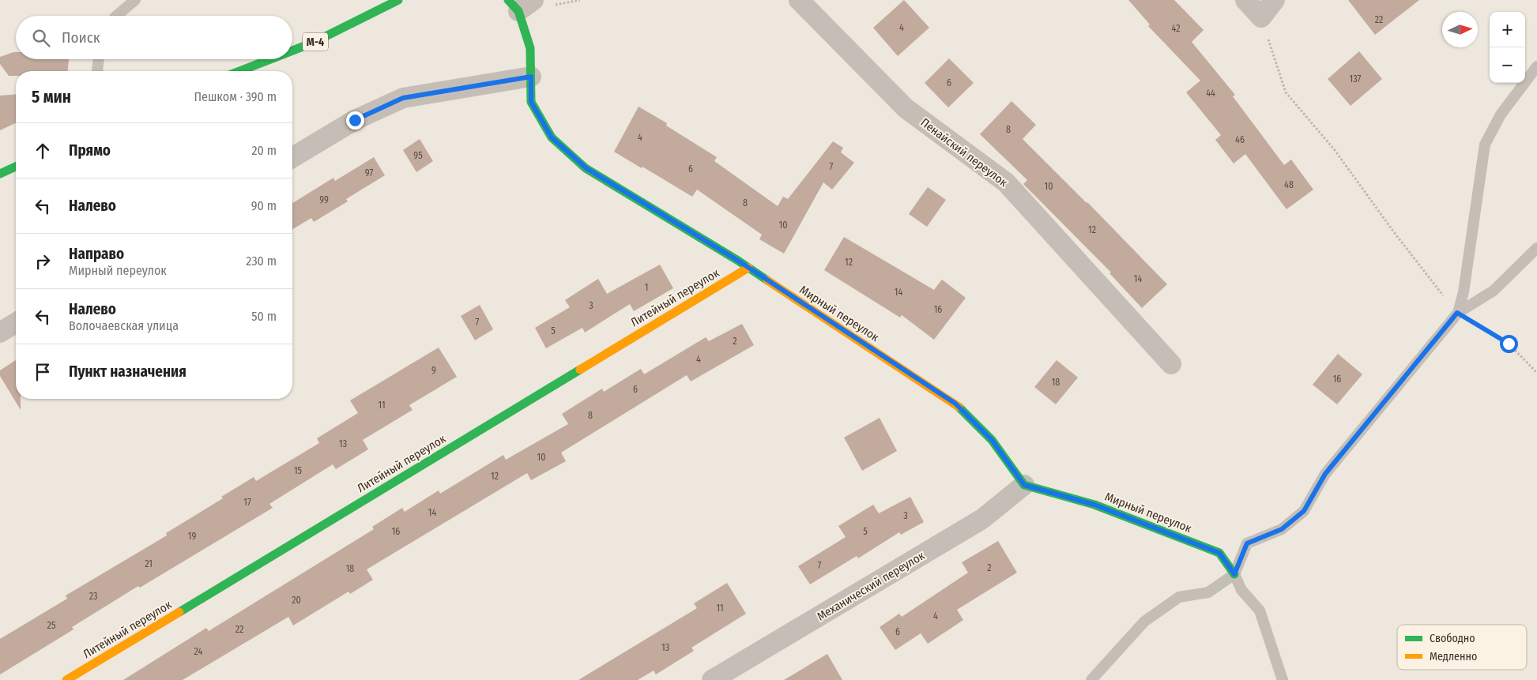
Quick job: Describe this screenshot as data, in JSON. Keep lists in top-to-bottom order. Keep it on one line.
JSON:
{"streets":{"main road":["М-4","Литейный переулок","Мирный переулок"],"street":["Пенайский переулок","Механический переулок"]},"crossings":[["Литейный переулок","Мирный переулок"],["Мирный переулок","Механический переулок"]],"house_numbers":["22","4","42","137","6","44","8","4","46","95","7","6","97","48","10","99","8","10","12","12","14","1","14","3","16","7","5","2","4","9","16","18","6","11","8","13","10","15","12","17","14","3","16","5","19","21","7","2","18","23","20","11","4","25","22","6","13","24"],"legend":["Свободно","Медленно"],"north":"right","page":{"map_buttons":["+","−"],"search":"Поиск","heading":["5 мин","Пешком · 390 m"],"list":[["Прямо","20 m"],["Налево","90 m"],["Направо","Мирный переулок","230 m"],["Налево","Волочаевская улица","50 m"],"Пункт назначения"]}}
